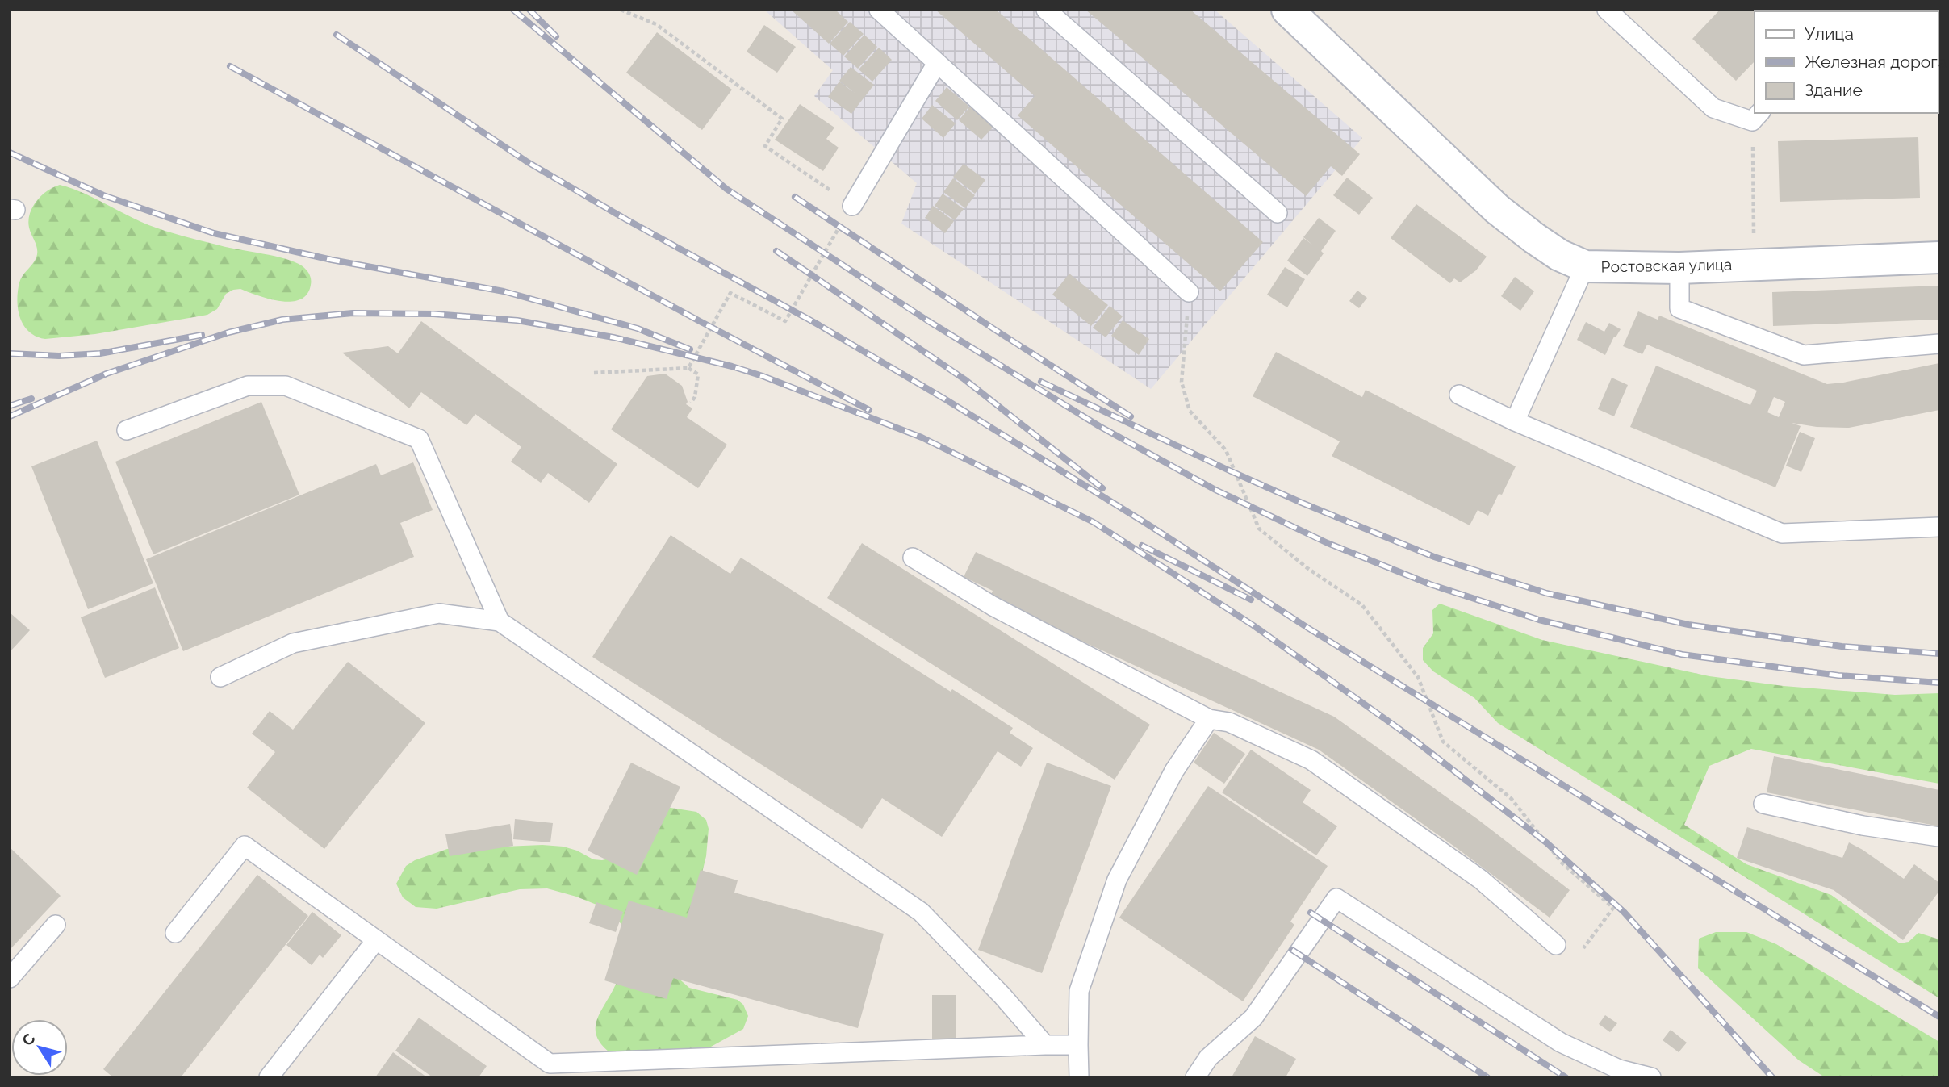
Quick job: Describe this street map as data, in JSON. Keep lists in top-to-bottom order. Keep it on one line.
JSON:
{"streets":{"street":["Ростовская улица"]},"legend":["Улица","Железная дорога","Здание"],"north":"top left"}
